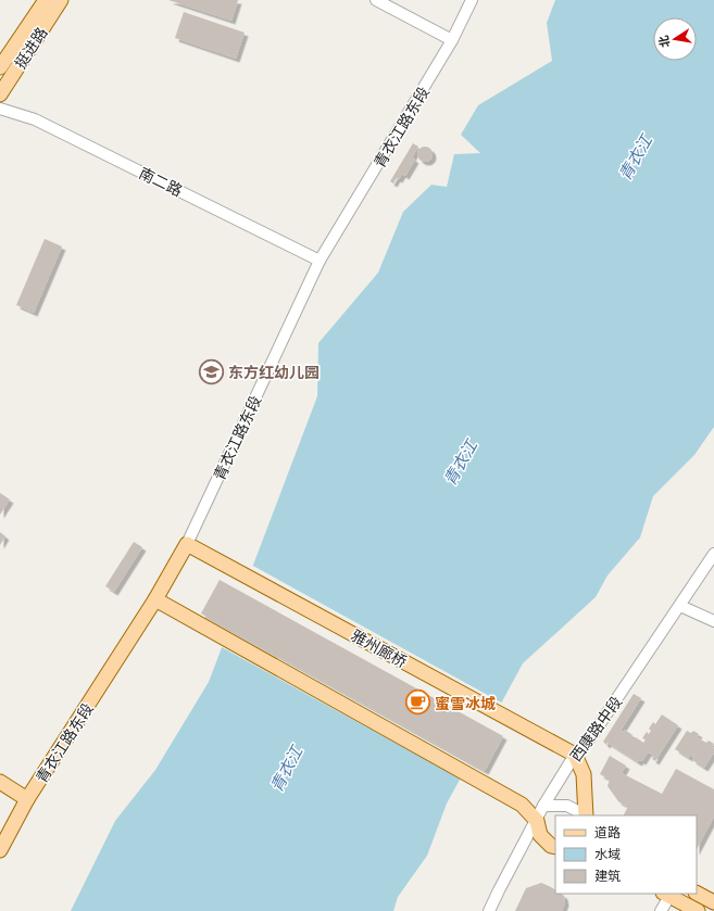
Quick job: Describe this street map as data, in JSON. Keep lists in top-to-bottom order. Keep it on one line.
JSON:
{"streets":{"main road":["挺进路","青衣江路东段","雅州廊桥"],"street":["南二路","西康路中段"]},"crossings":[["青衣江路东段","南二路"],["青衣江路东段","雅州廊桥"],["雅州廊桥","西康路中段"]],"water":["青衣江"],"places":{"school or university":["东方红幼儿园"],"cafe":["蜜雪冰城"]},"legend":["道路","水域","建筑"],"north":"left"}
